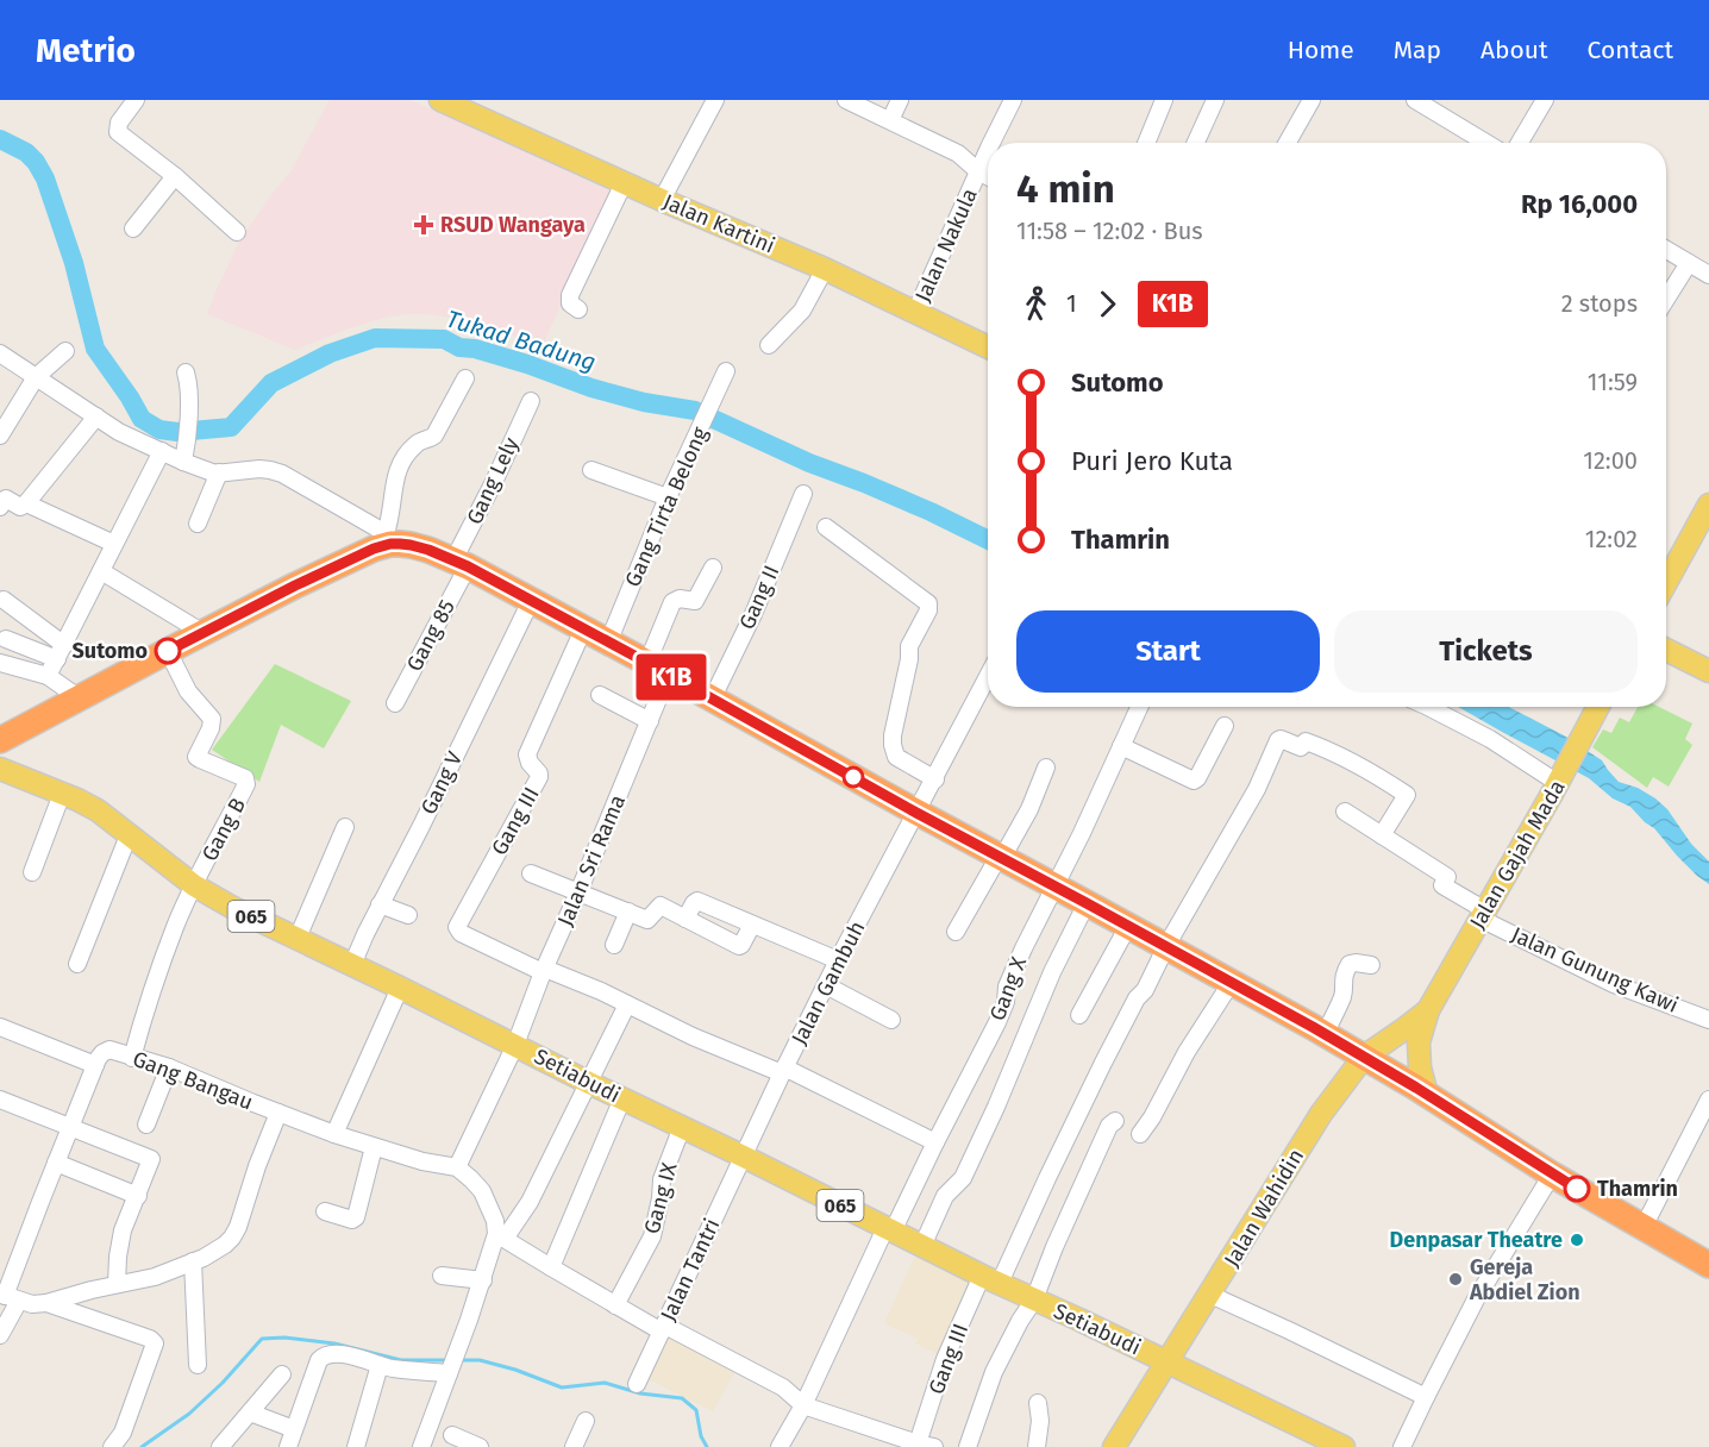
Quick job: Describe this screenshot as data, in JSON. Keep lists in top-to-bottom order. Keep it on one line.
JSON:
{"streets":{"main road":["Jalan Kartini","Jalan Gajah Mada","065","Setiabudi","Jalan Wahidin"],"street":["Jalan Nakula","Gang Lely","Gang Tirta Belong","Gang II","Gang 85","Gang V","Gang III","Gang B","Jalan Sri Rama","Jalan Gunung Kawi","Jalan Gambuh","Gang X","Gang Bangau","Gang IX","Jalan Tantri"]},"crossings":[["Jalan Kartini","Jalan Nakula"],["Gang Lely","Gang 85"],["Gang V","Setiabudi"],["Gang III","Jalan Sri Rama"],["Gang III","Jalan Gunung Kawi"],["Gang III","Setiabudi"],["Gang B","Setiabudi"],["Jalan Gajah Mada","Jalan Gunung Kawi"],["Jalan Gajah Mada","Jalan Wahidin"],["Jalan Sri Rama","Setiabudi"],["Jalan Sri Rama","Gang Bangau"],["Jalan Gambuh","Setiabudi"],["Jalan Gambuh","Jalan Tantri"],["Gang X","Setiabudi"],["Setiabudi","Gang IX"],["Setiabudi","Jalan Wahidin"],["Setiabudi","Jalan Tantri"]],"water":["Tukad Badung"],"places":{"health":["RSUD Wangaya"],"other":["Sutomo","Thamrin","Denpasar Theatre","Gereja Abdiel Zion"]},"lines":["bus line K1B"],"page":{"header":"Metrio","nav":["Home","Map","About","Contact"],"on_map":"K1B","heading":["4 min","11:58 – 12:02 · Bus","Rp 16,000"],"legs":["1","K1B","2 stops"],"list":[{"name":"Sutomo","value":"11:59"},{"name":"Puri Jero Kuta","value":"12:00"},{"name":"Thamrin","value":"12:02"}],"buttons":["Start","Tickets"]}}
